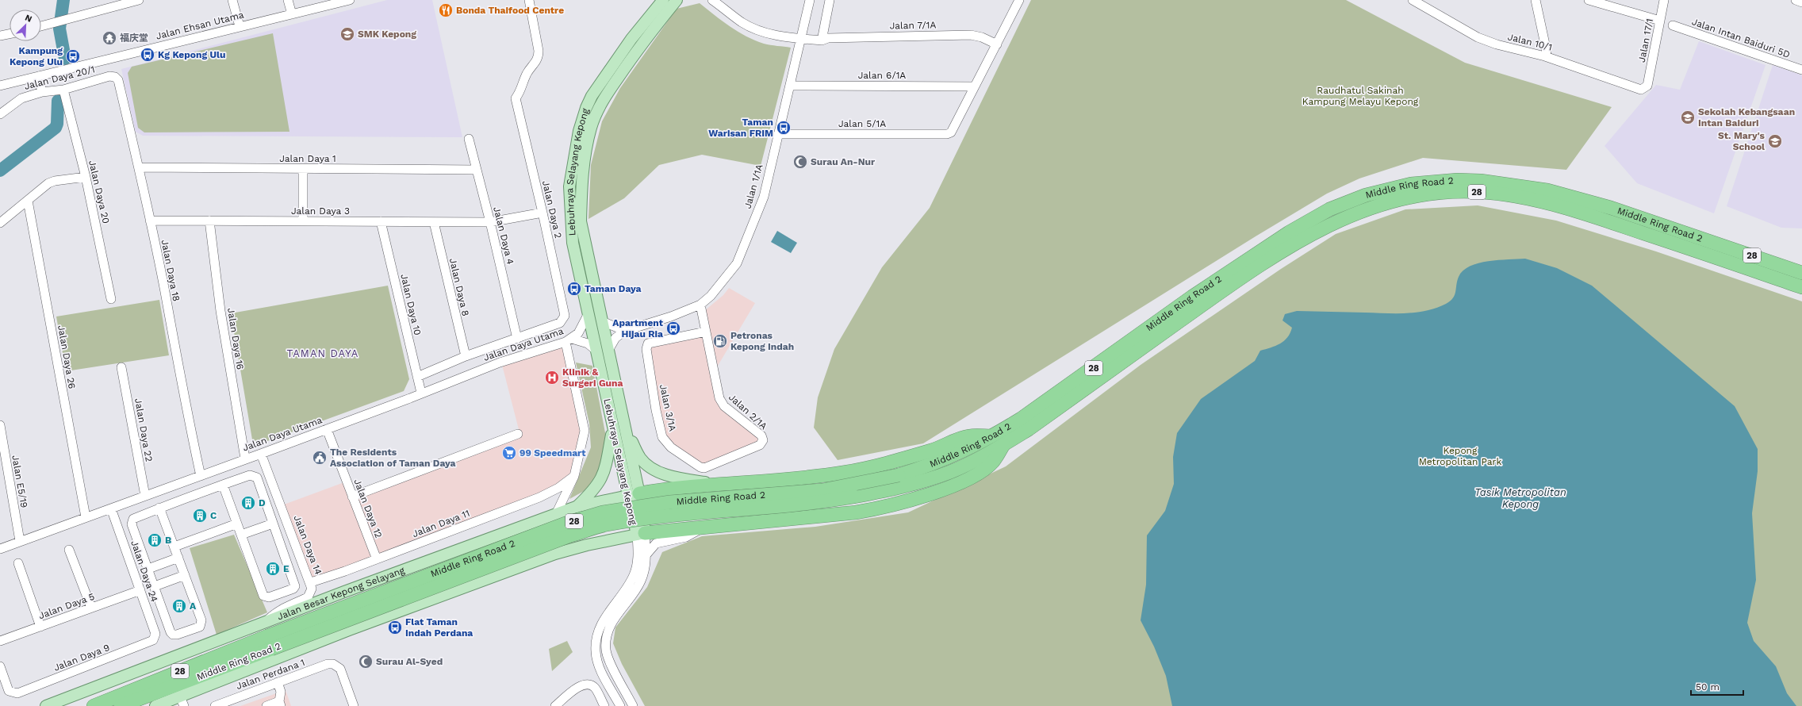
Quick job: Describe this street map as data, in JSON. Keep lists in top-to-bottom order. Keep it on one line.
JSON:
{"streets":{"highway":["Middle Ring Road 2","28"],"main road":["Lebuhraya Selayang Kepong","Jalan Besar Kepong Selayang"],"street":["Jalan Ehsan Utama","Jalan 7/1A","Jalan Intan Baiduri 5D","Jalan 17/1","Jalan 10/1","Jalan 6/1A","Jalan Daya 20/1","Jalan 5/1A","Jalan Daya 1","Jalan 1/1A","Jalan Daya 20","Jalan Daya 2","Jalan Daya 3","Jalan Daya 4","Jalan Daya 18","Jalan Daya 8","Jalan Daya 10","Jalan Daya 16","Jalan Daya Utama","Jalan Daya 26","Jalan 3/1A","Jalan 2/1A","Jalan Daya 22","Jalan E5/19","Jalan Daya 12","Jalan Daya 11","Jalan Daya 14","Jalan Daya 24","Jalan Daya 5","Jalan Daya 9","Jalan Perdana 1"]},"crossings":[["Jalan 7/1A","Jalan 1/1A"],["Jalan 17/1","Jalan 10/1"],["Jalan 6/1A","Jalan 5/1A"],["Jalan 6/1A","Jalan 1/1A"],["Jalan Daya 20/1","Jalan Daya 20"],["Jalan Daya 20/1","Jalan Daya 18"],["Jalan 5/1A","Jalan 1/1A"],["Jalan Daya 1","Jalan Daya 4"],["Jalan Daya 1","Jalan Daya 18"],["Lebuhraya Selayang Kepong","Jalan 1/1A"],["Lebuhraya Selayang Kepong","Jalan Daya Utama"],["Lebuhraya Selayang Kepong","Jalan Besar Kepong Selayang"],["Jalan 1/1A","Jalan 2/1A"],["Jalan Daya 2","Jalan Daya 3"],["Jalan Daya 2","Jalan Daya 4"],["Jalan Daya 3","Jalan Daya 4"],["Jalan Daya 3","Jalan Daya 18"],["Jalan Daya 3","Jalan Daya 8"],["Jalan Daya 3","Jalan Daya 10"],["Jalan Daya 3","Jalan Daya 16"],["Jalan Daya 18","Jalan Daya Utama"],["Jalan Daya 10","Jalan Daya Utama"],["Jalan Daya 16","Jalan Daya Utama"],["Jalan Daya Utama","Jalan Daya 26"],["Jalan Daya Utama","Jalan Daya 22"],["Jalan Daya Utama","Jalan E5/19"],["Jalan Daya Utama","Jalan Daya 12"],["Jalan Daya Utama","Jalan Daya 14"],["Jalan Daya Utama","Jalan Daya 24"],["Jalan 3/1A","Jalan 2/1A"],["Jalan Daya 12","Jalan Daya 11"],["Jalan Daya 11","Jalan Daya 14"],["Jalan Daya 14","Jalan Besar Kepong Selayang"],["Jalan Daya 24","Jalan Daya 5"],["Jalan Daya 24","Jalan Daya 9"]],"districts":["TAMAN DAYA"],"water":["Tasik Metropolitan Kepong"],"parks":["Raudhatul Sakinah Kampung Melayu Kepong","Kepong Metropolitan Park"],"places":{"restaurant":["Bonda Thaifood Centre"],"school or university":["SMK Kepong","Sekolah Kebangsaan Intan Baiduri","St. Mary's School"],"temple":["福庆堂"],"bus stop":["Kg Kepong Ulu","Kampung Kepong Ulu","Taman Warisan FRIM","Taman Daya","Apartment Hijau Ria","Flat Taman Indah Perdana"],"mosque":["Surau An-Nur","Surau Al-Syed"],"fuel station":["Petronas Kepong Indah"],"hospital":["Klinik & Surgeri Guna"],"supermarket":["99 Speedmart"],"public building":["The Residents Association of Taman Daya"],"building":["D","C","B","E","A"]},"scale_bar":"50 m","north":"top right"}
